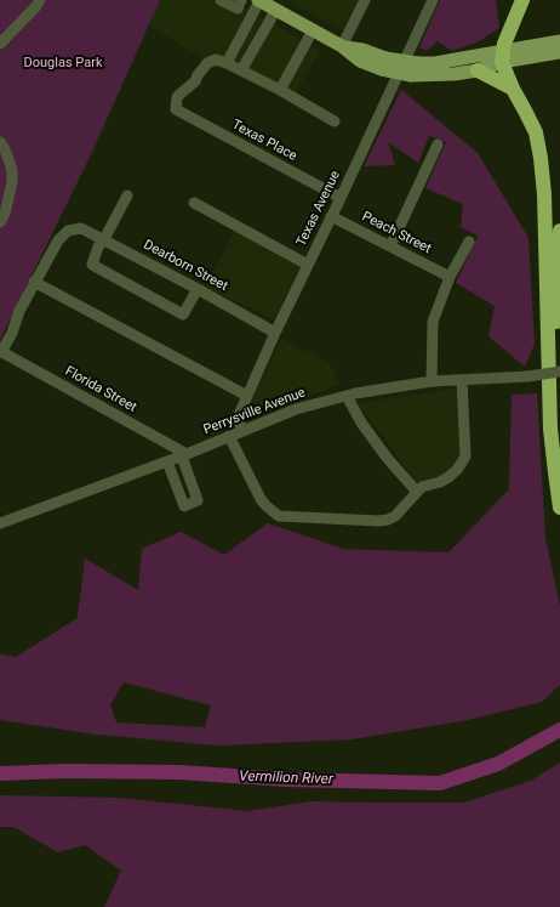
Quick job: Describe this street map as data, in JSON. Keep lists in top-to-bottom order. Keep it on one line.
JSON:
{"streets":{"street":["Texas Place","Texas Avenue","Peach Street","Dearborn Street","Florida Street","Perrysville Avenue"]},"crossings":[["Texas Place","Texas Avenue"],["Texas Avenue","Peach Street"],["Texas Avenue","Dearborn Street"],["Texas Avenue","Perrysville Avenue"],["Florida Street","Perrysville Avenue"]],"water":["Vermilion River"],"parks":["Douglas Park"]}
